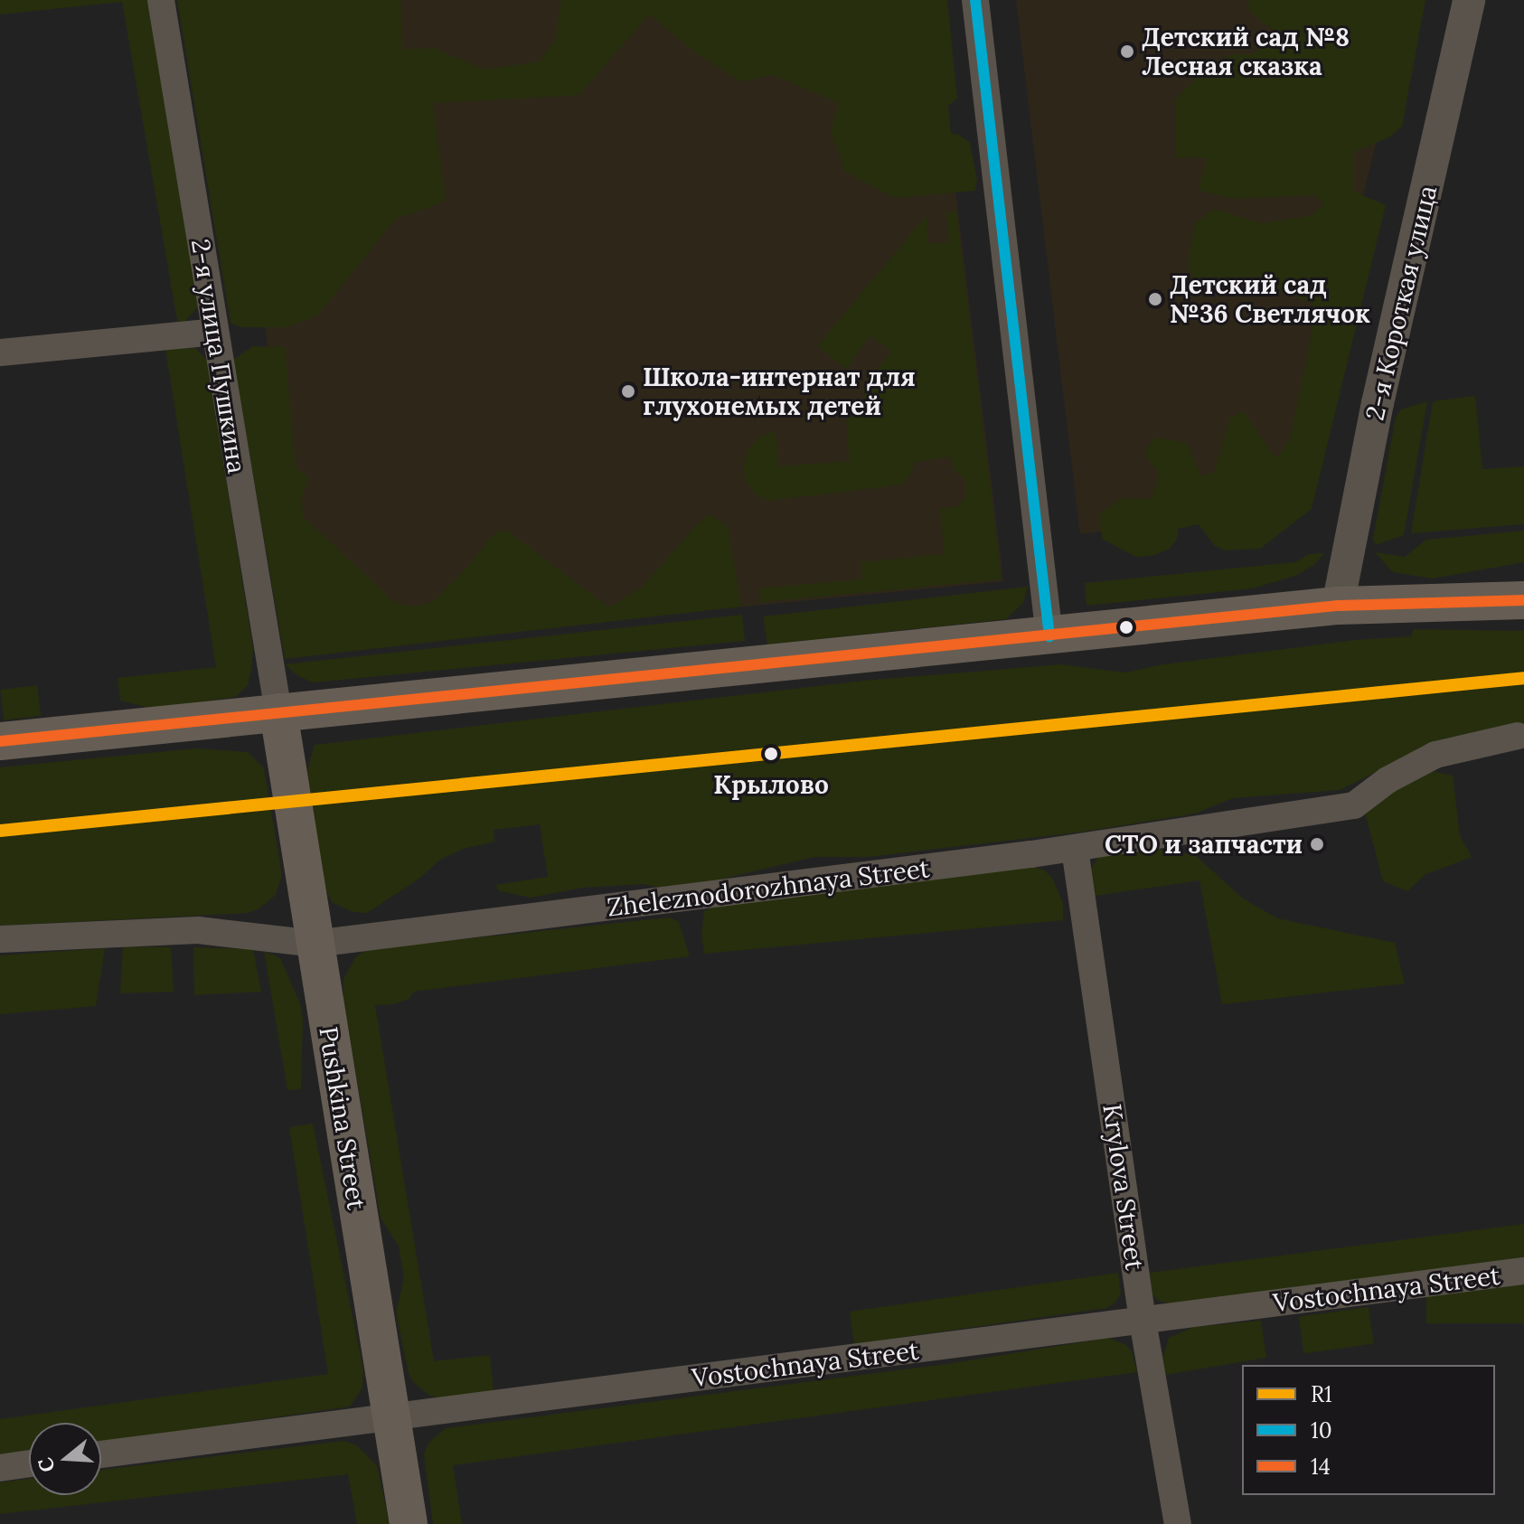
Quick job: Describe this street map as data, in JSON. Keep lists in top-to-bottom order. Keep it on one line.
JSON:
{"streets":{"main road":["Pushkina Street"],"street":["2-я Короткая улица","2-я улица Пушкина","Zheleznodorozhnaya Street","Krylova Street","Vostochnaya Street"]},"crossings":[["2-я улица Пушкина","Pushkina Street"],["Zheleznodorozhnaya Street","Pushkina Street"],["Zheleznodorozhnaya Street","Krylova Street"],["Pushkina Street","Vostochnaya Street"],["Krylova Street","Vostochnaya Street"]],"places":["Детский сад №8 Лесная сказка","Детский сад №36 Светлячок","Школа-интернат для глухонемых детей","Крылово","СТО и запчасти"],"lines":["transit line 10","transit line 14","transit line R1"],"legend":["R1","10","14"],"north":"left"}
